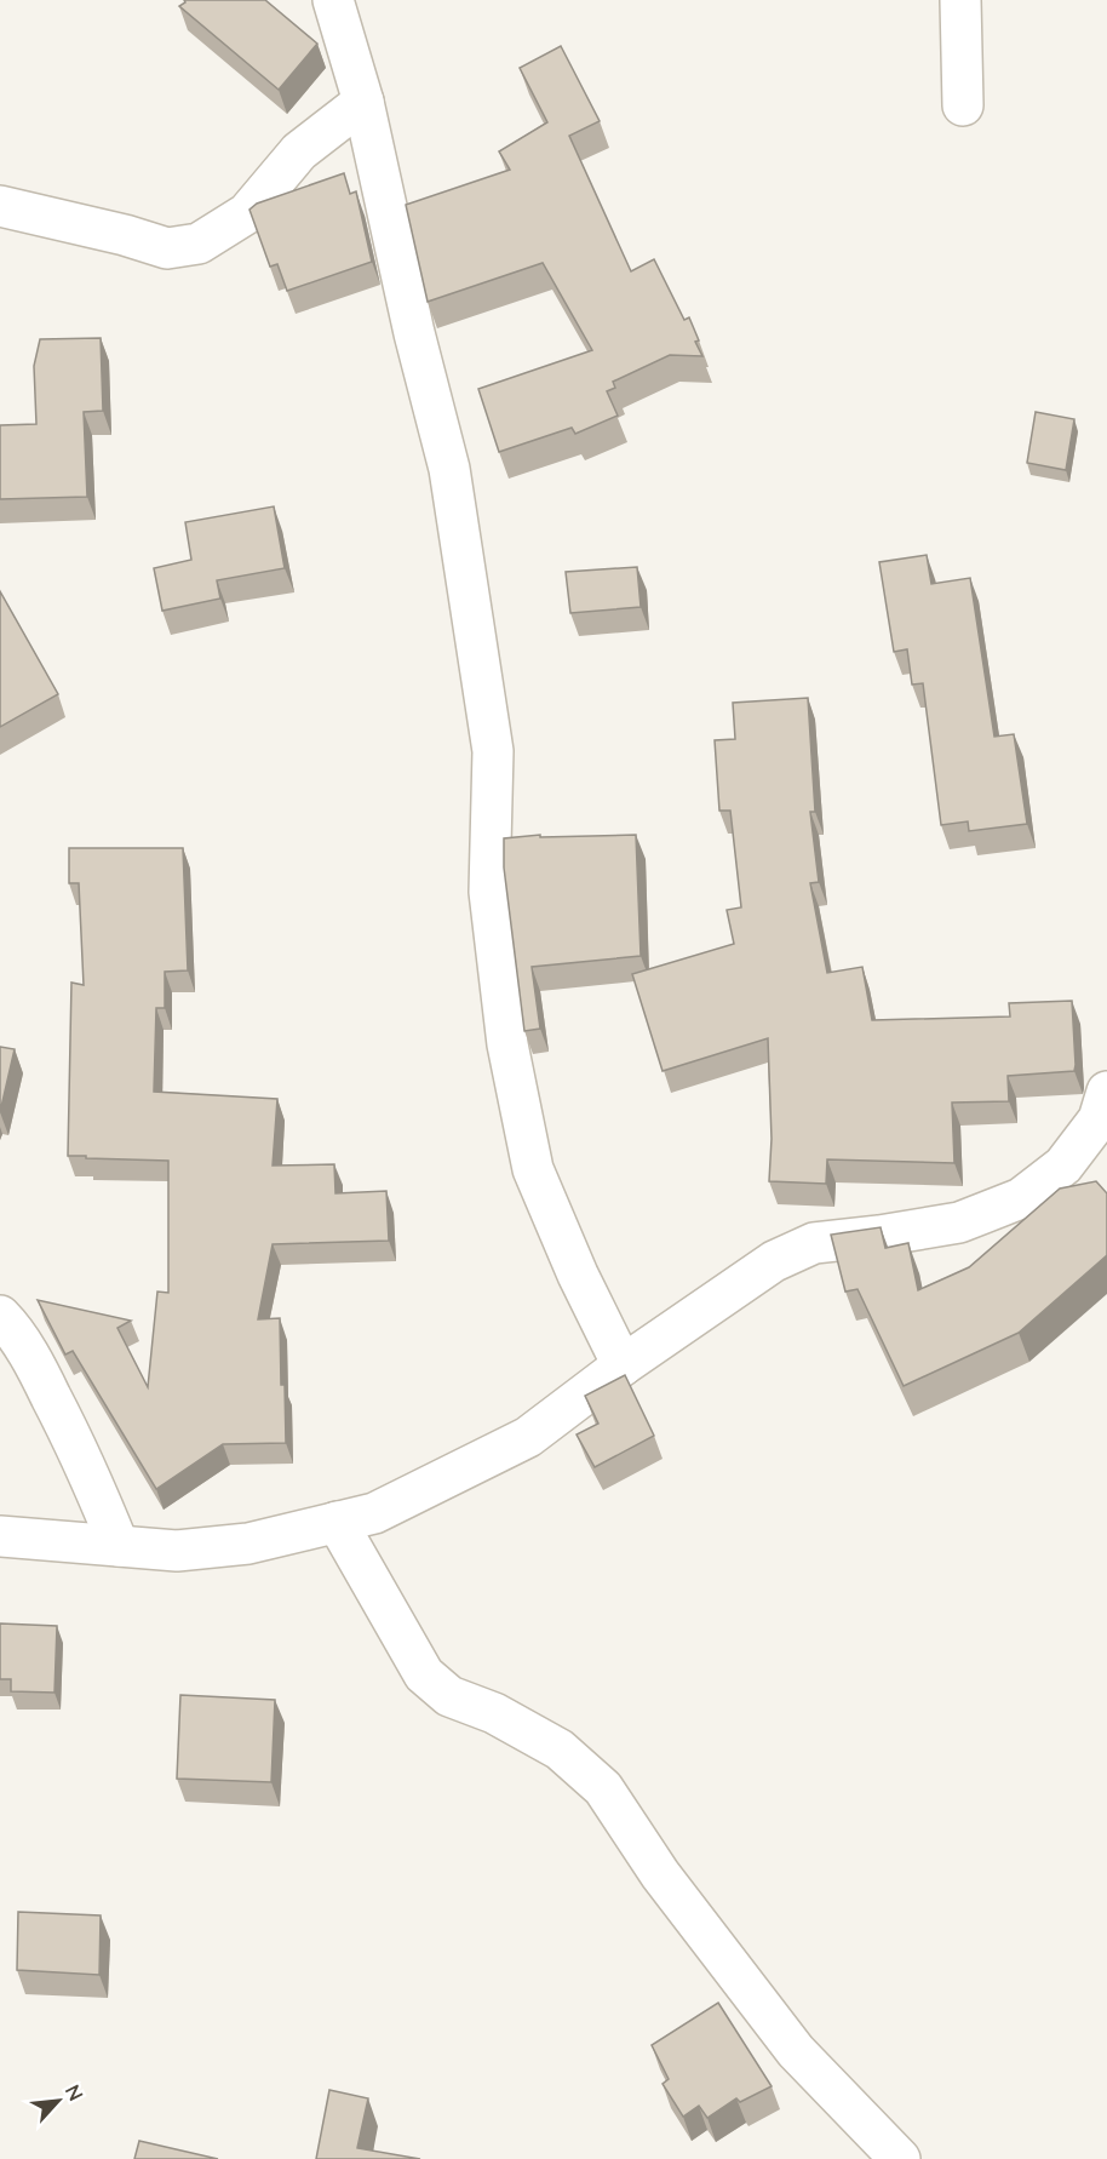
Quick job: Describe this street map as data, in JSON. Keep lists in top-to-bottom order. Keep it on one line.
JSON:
{"north":"top right"}
